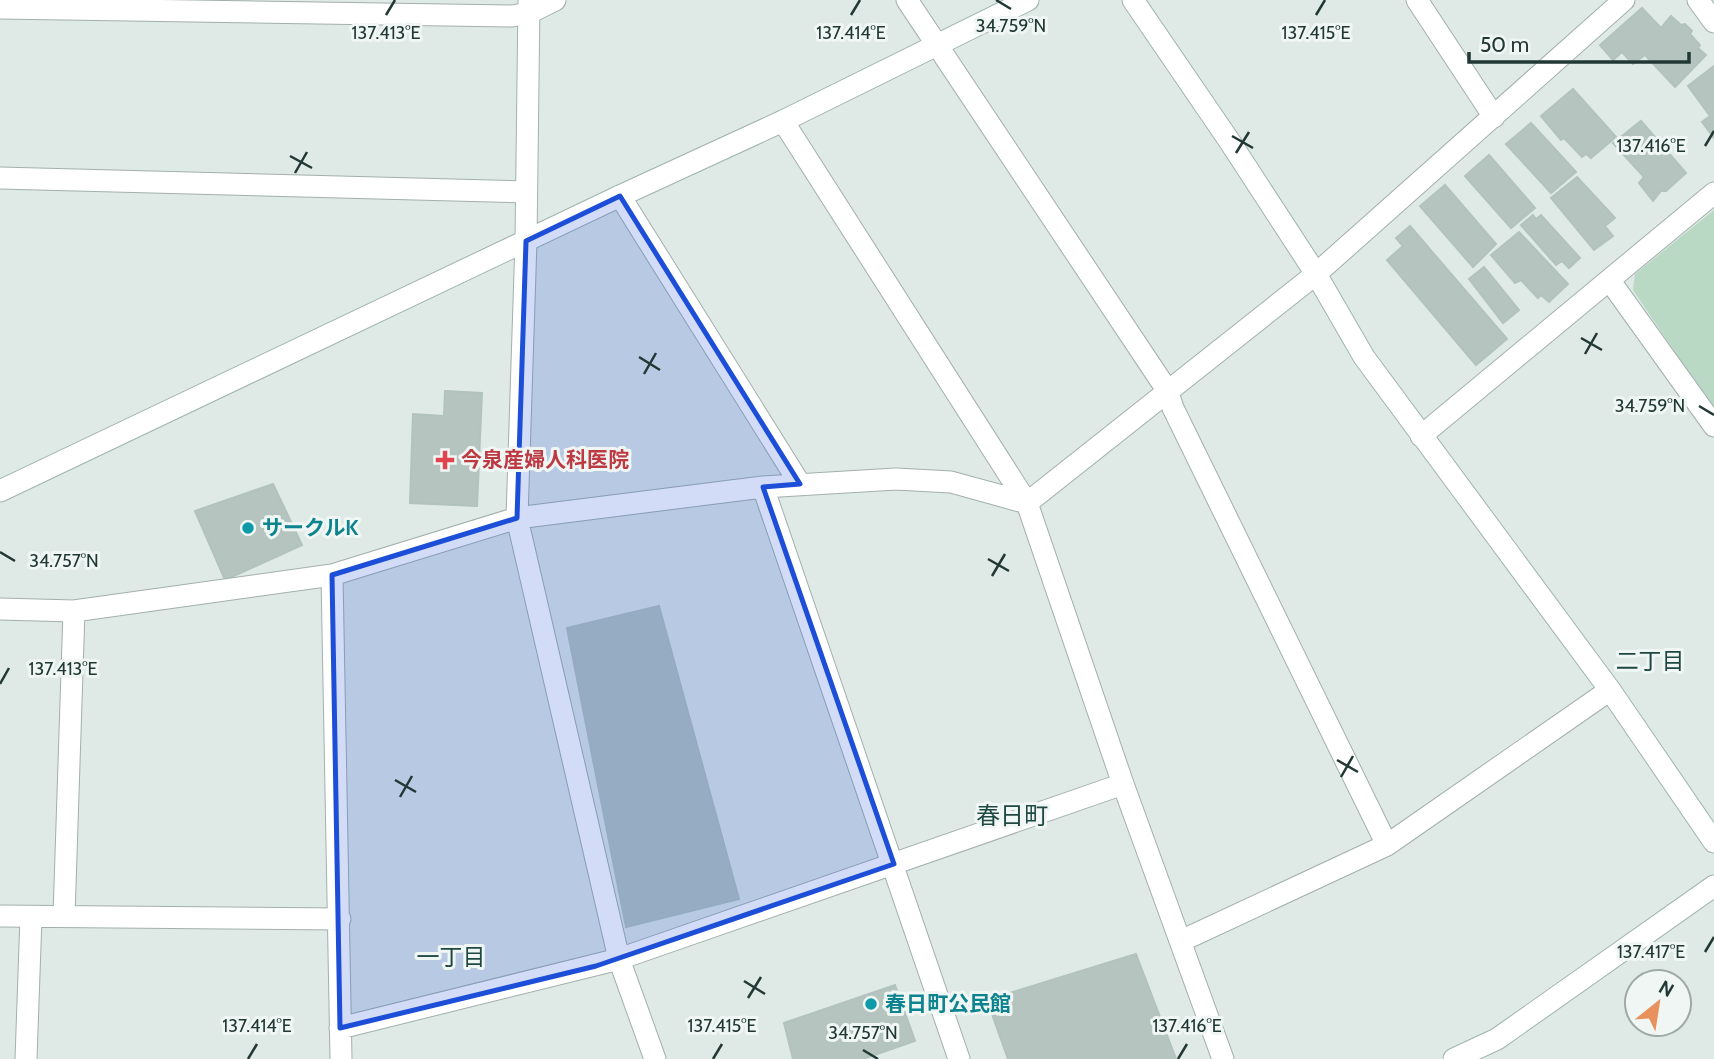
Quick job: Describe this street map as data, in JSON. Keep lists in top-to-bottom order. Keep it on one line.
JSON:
{"districts":["二丁目","春日町","一丁目"],"places":{"health":["今泉産婦人科医院"],"other":["サークルK","春日町公民館"]},"scale_bar":"50 m","north":"top right","coordinates":["34.759°N","137.414°E","137.415°E","137.413°E","137.416°E","34.757°N","137.417°E"]}
